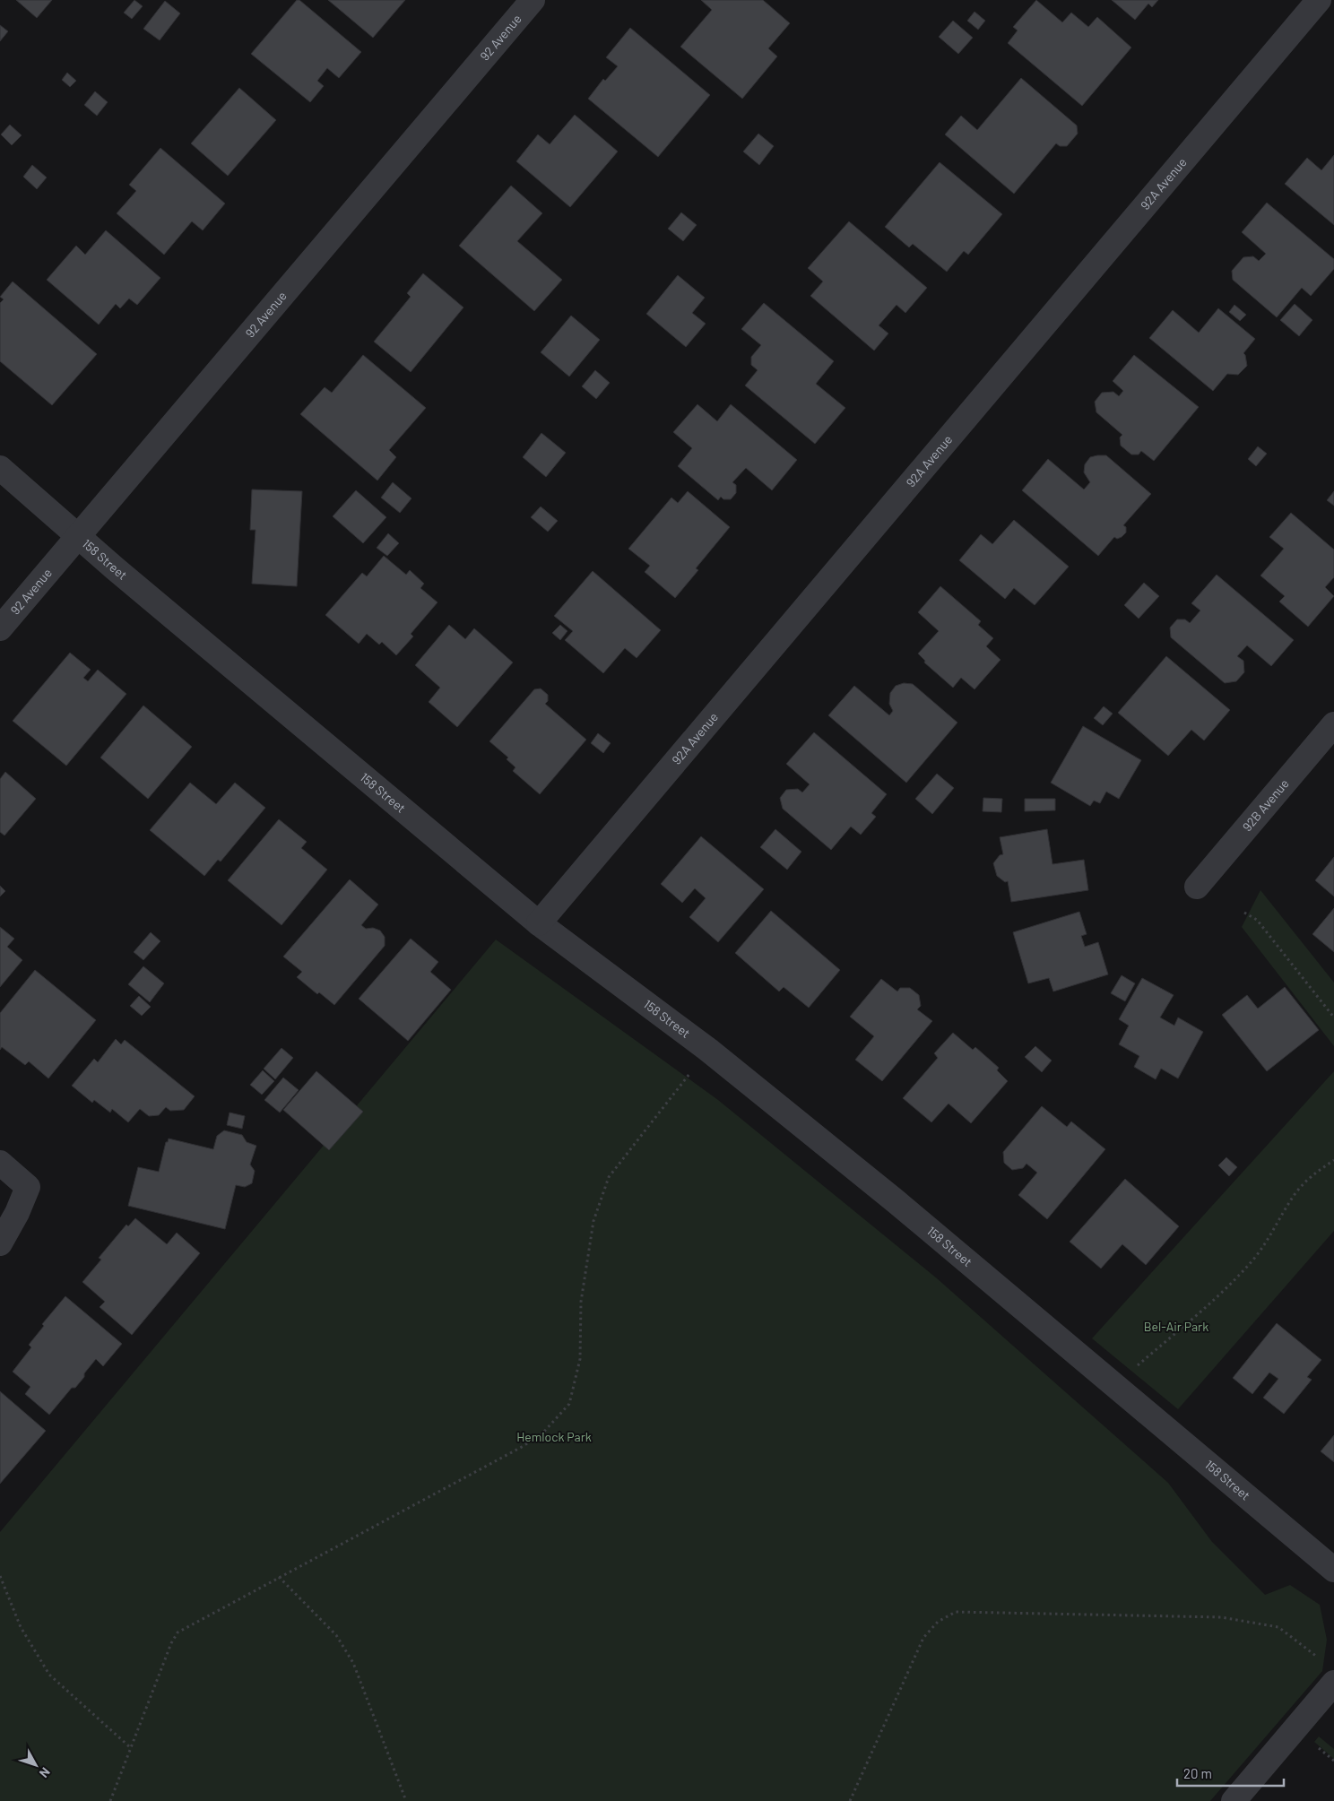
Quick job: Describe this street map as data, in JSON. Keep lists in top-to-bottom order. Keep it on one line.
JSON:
{"streets":{"street":["92 Avenue","92A Avenue","158 Street","92B Avenue"]},"crossings":[["92 Avenue","158 Street"],["92A Avenue","158 Street"]],"parks":["Bel-Air Park","Hemlock Park"],"scale_bar":"20 m","north":"bottom right"}
